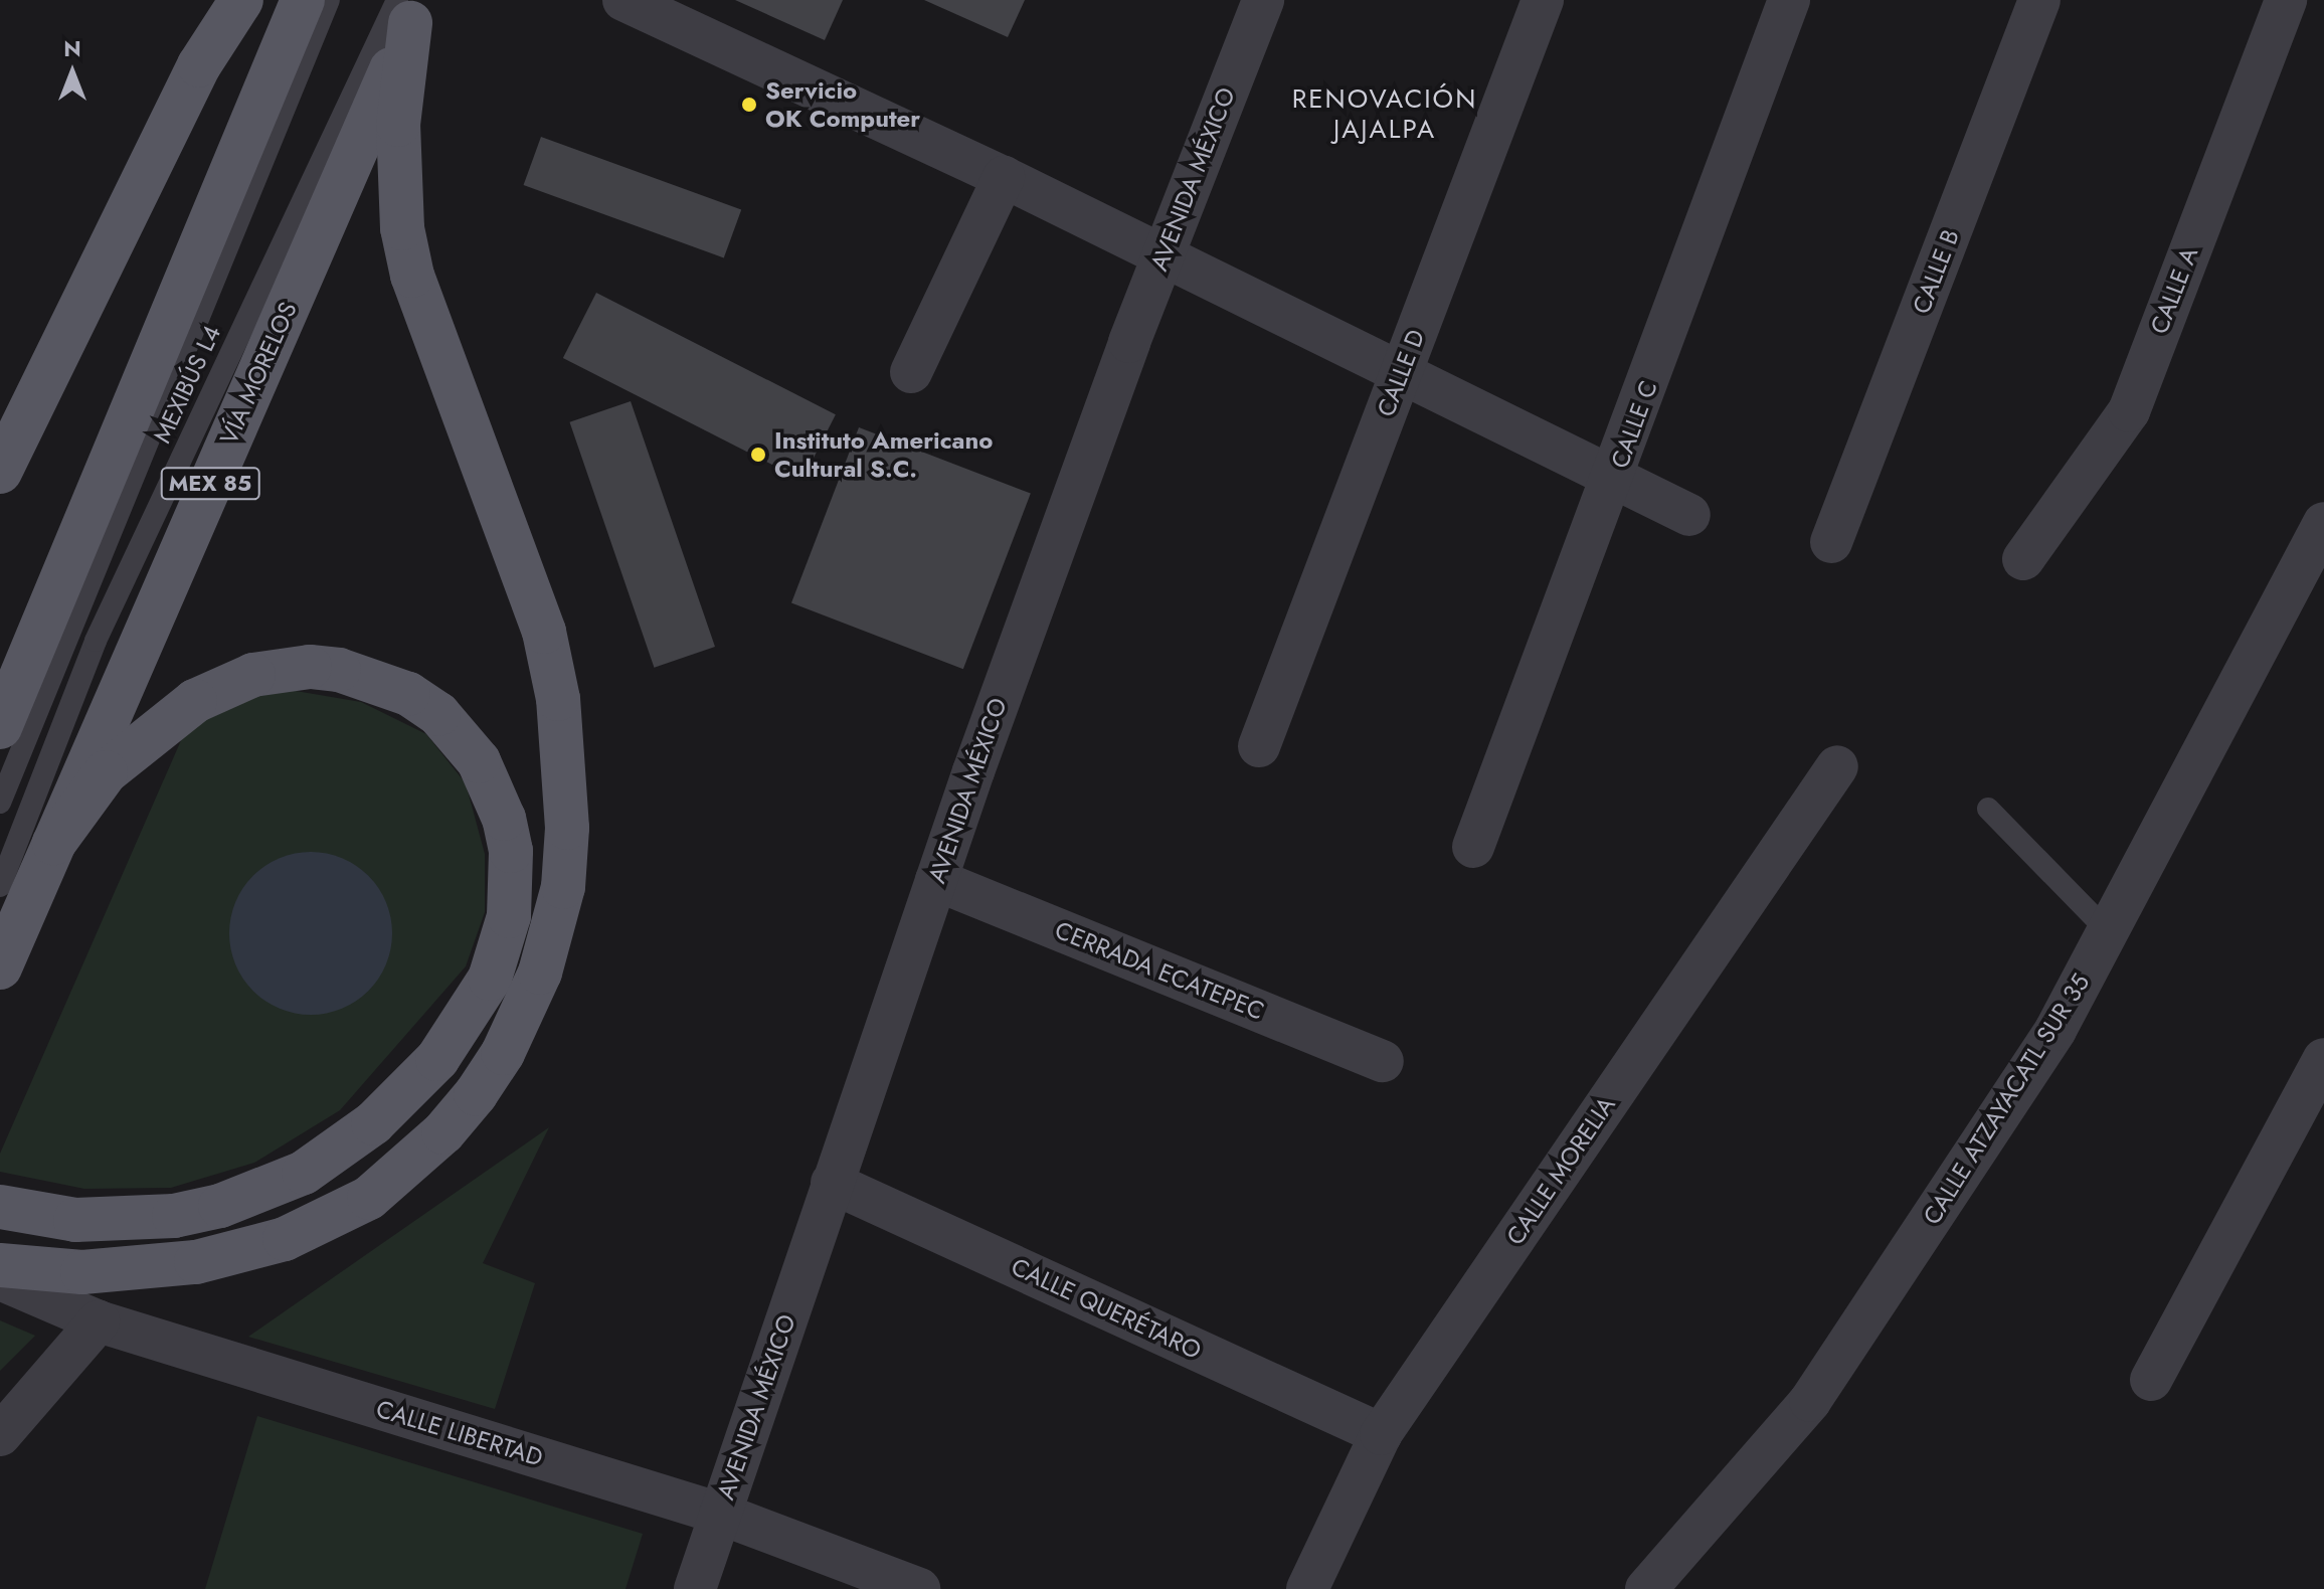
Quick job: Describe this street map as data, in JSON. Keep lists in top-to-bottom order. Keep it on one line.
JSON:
{"streets":{"main road":["VÍA MORELOS","MEX 85"],"street":["AVENIDA MÉXICO","CALLE B","CALLE A","CALLE D","CALLE C","CERRADA ECATEPEC","CALLE ATZAYACATL SUR 35","CALLE MORELIA","CALLE QUERÉTARO","CALLE LIBERTAD"],"lane":["MEXIBÚS L4"]},"crossings":[["AVENIDA MÉXICO","CERRADA ECATEPEC"],["AVENIDA MÉXICO","CALLE QUERÉTARO"],["AVENIDA MÉXICO","CALLE LIBERTAD"],["VÍA MORELOS","MEXIBÚS L4"],["CALLE MORELIA","CALLE QUERÉTARO"]],"districts":["RENOVACIÓN JAJALPA"],"places":["Servicio OK Computer","Instituto Americano Cultural S.C."],"north":"top"}
